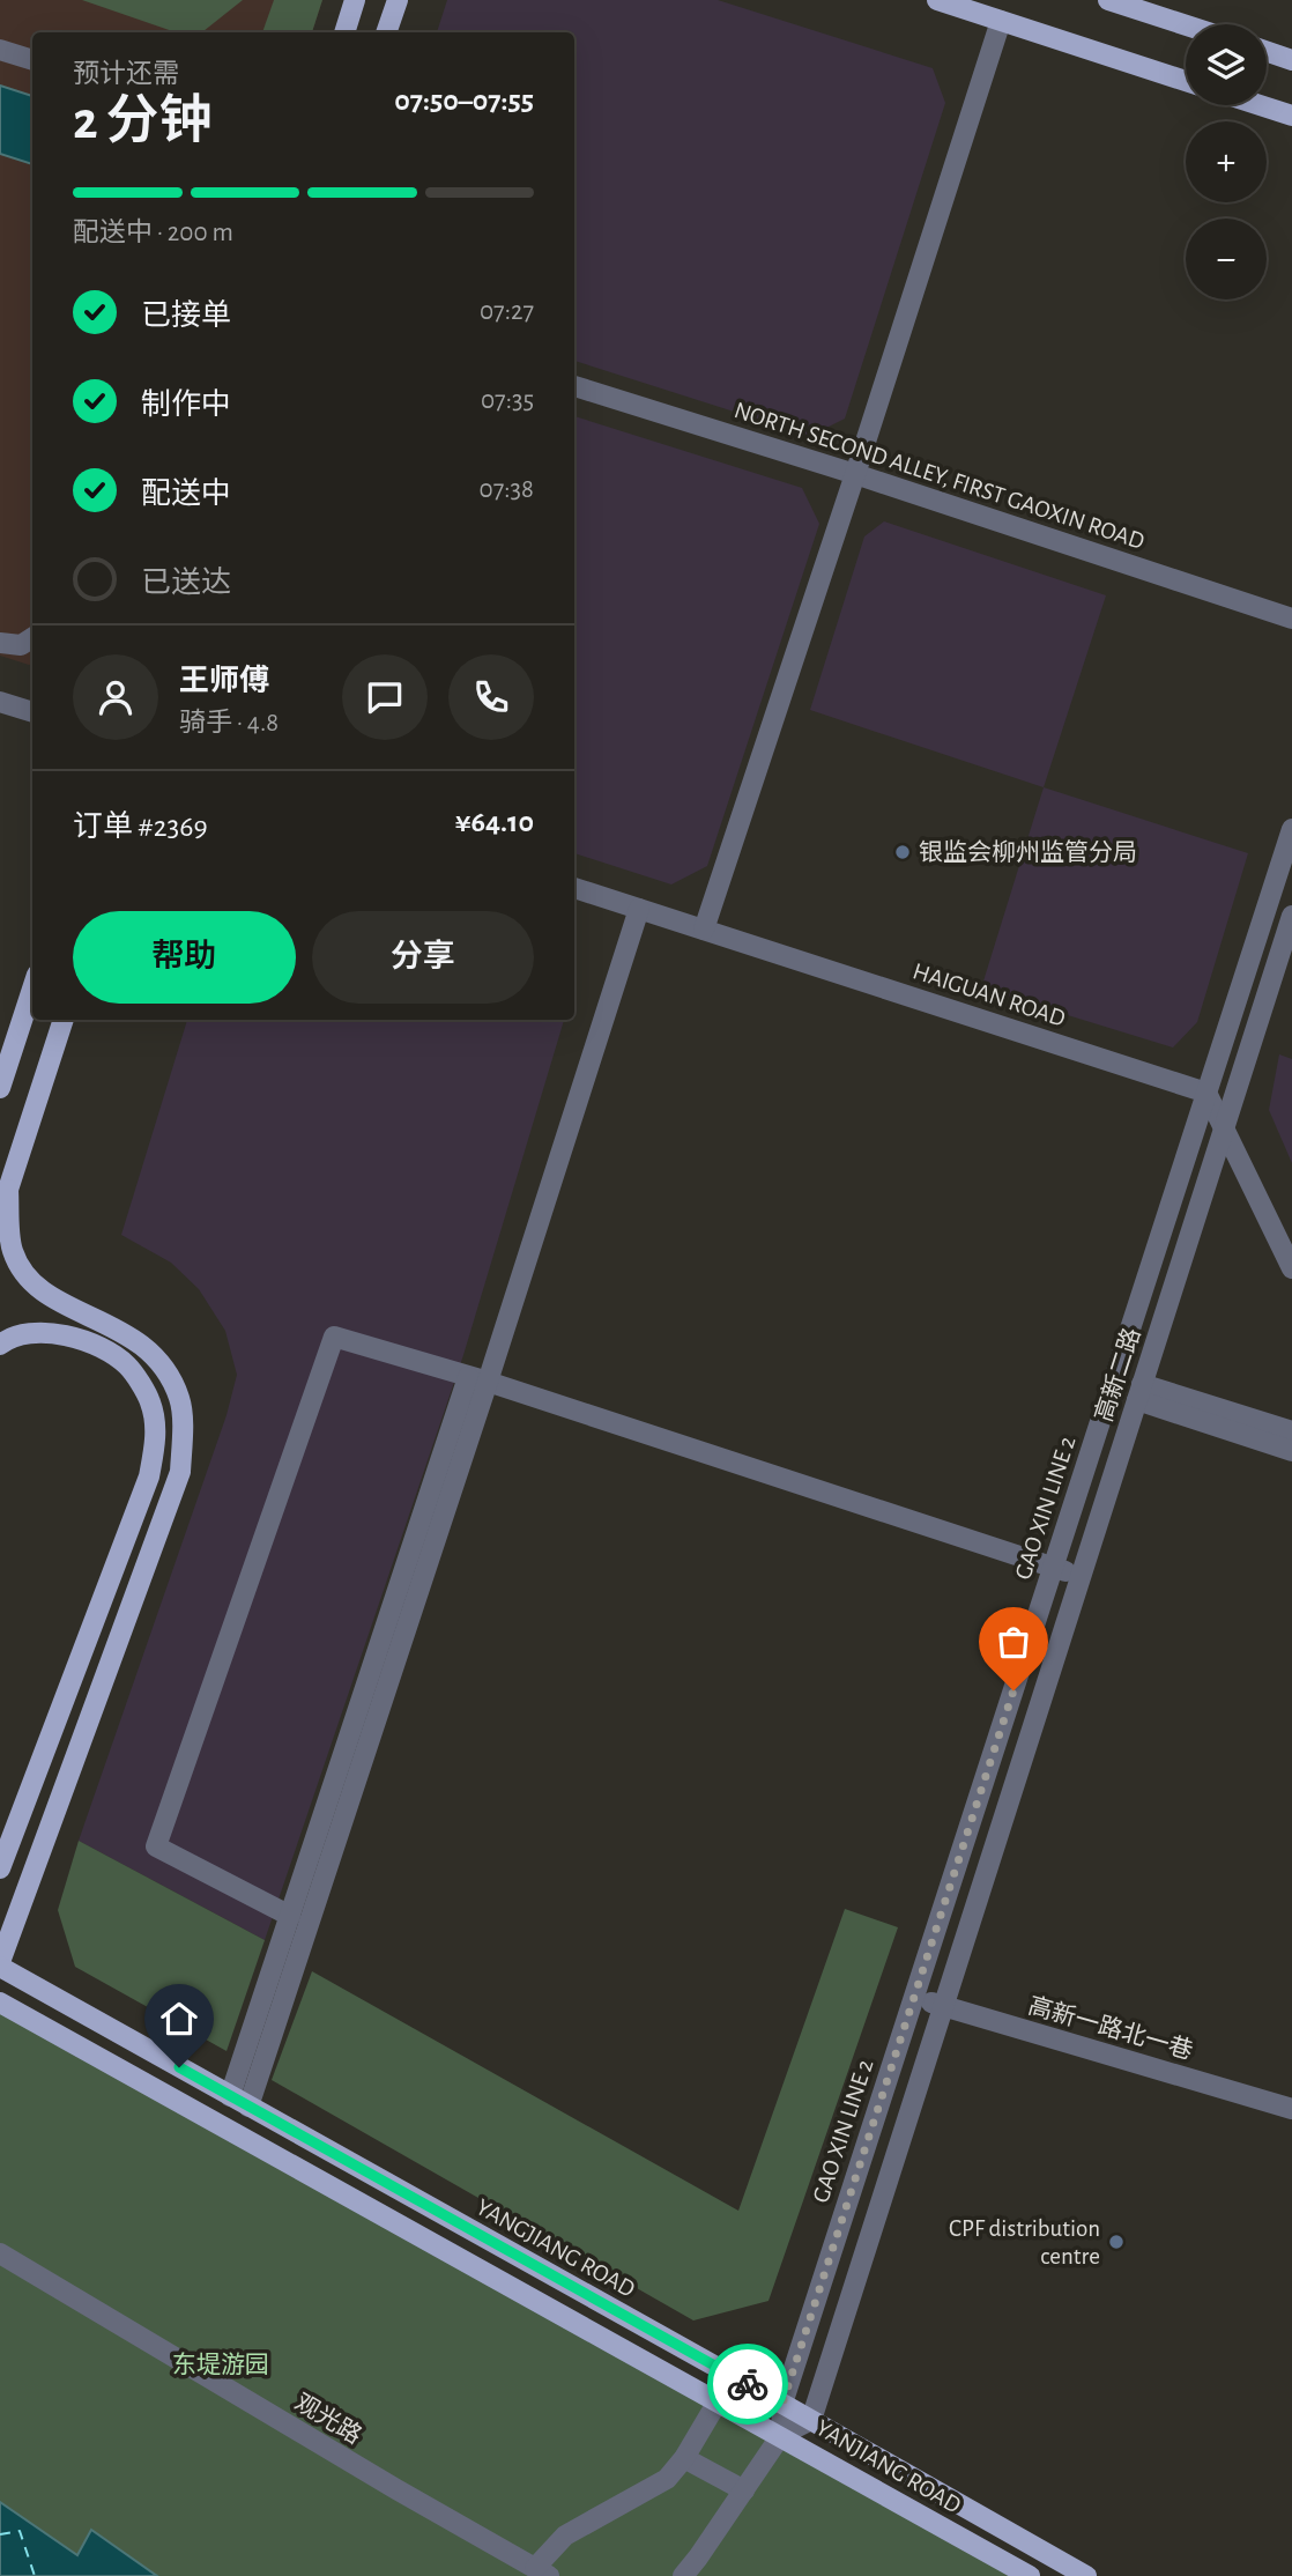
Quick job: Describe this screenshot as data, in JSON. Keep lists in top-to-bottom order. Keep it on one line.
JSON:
{"streets":{"main road":["YANGJIANG ROAD","YANJIANG ROAD"],"street":["NORTH SECOND ALLEY, FIRST GAOXIN ROAD","HAIGUAN ROAD","高新二路","GAO XIN LINE 2","高新一路北一巷","观光路"]},"crossings":[["HAIGUAN ROAD","GAO XIN LINE 2"],["高新二路","高新一路北一巷"],["高新二路","YANGJIANG ROAD"],["GAO XIN LINE 2","高新一路北一巷"],["GAO XIN LINE 2","YANGJIANG ROAD"],["GAO XIN LINE 2","YANJIANG ROAD"]],"parks":["东堤游园"],"places":["银监会柳州监管分局","CPF distribution centre"],"page":{"map_buttons":["+","−"],"heading":["2 分钟","预计还需","07:50–07:55"],"panel":["王师傅","骑手 · 4.8","订单 #2369","¥64.10"],"bar":"配送中 · 200 m","list":[["已接单","07:27"],["制作中","07:35"],["配送中","07:38"],"已送达"],"buttons":["帮助","分享"]}}
